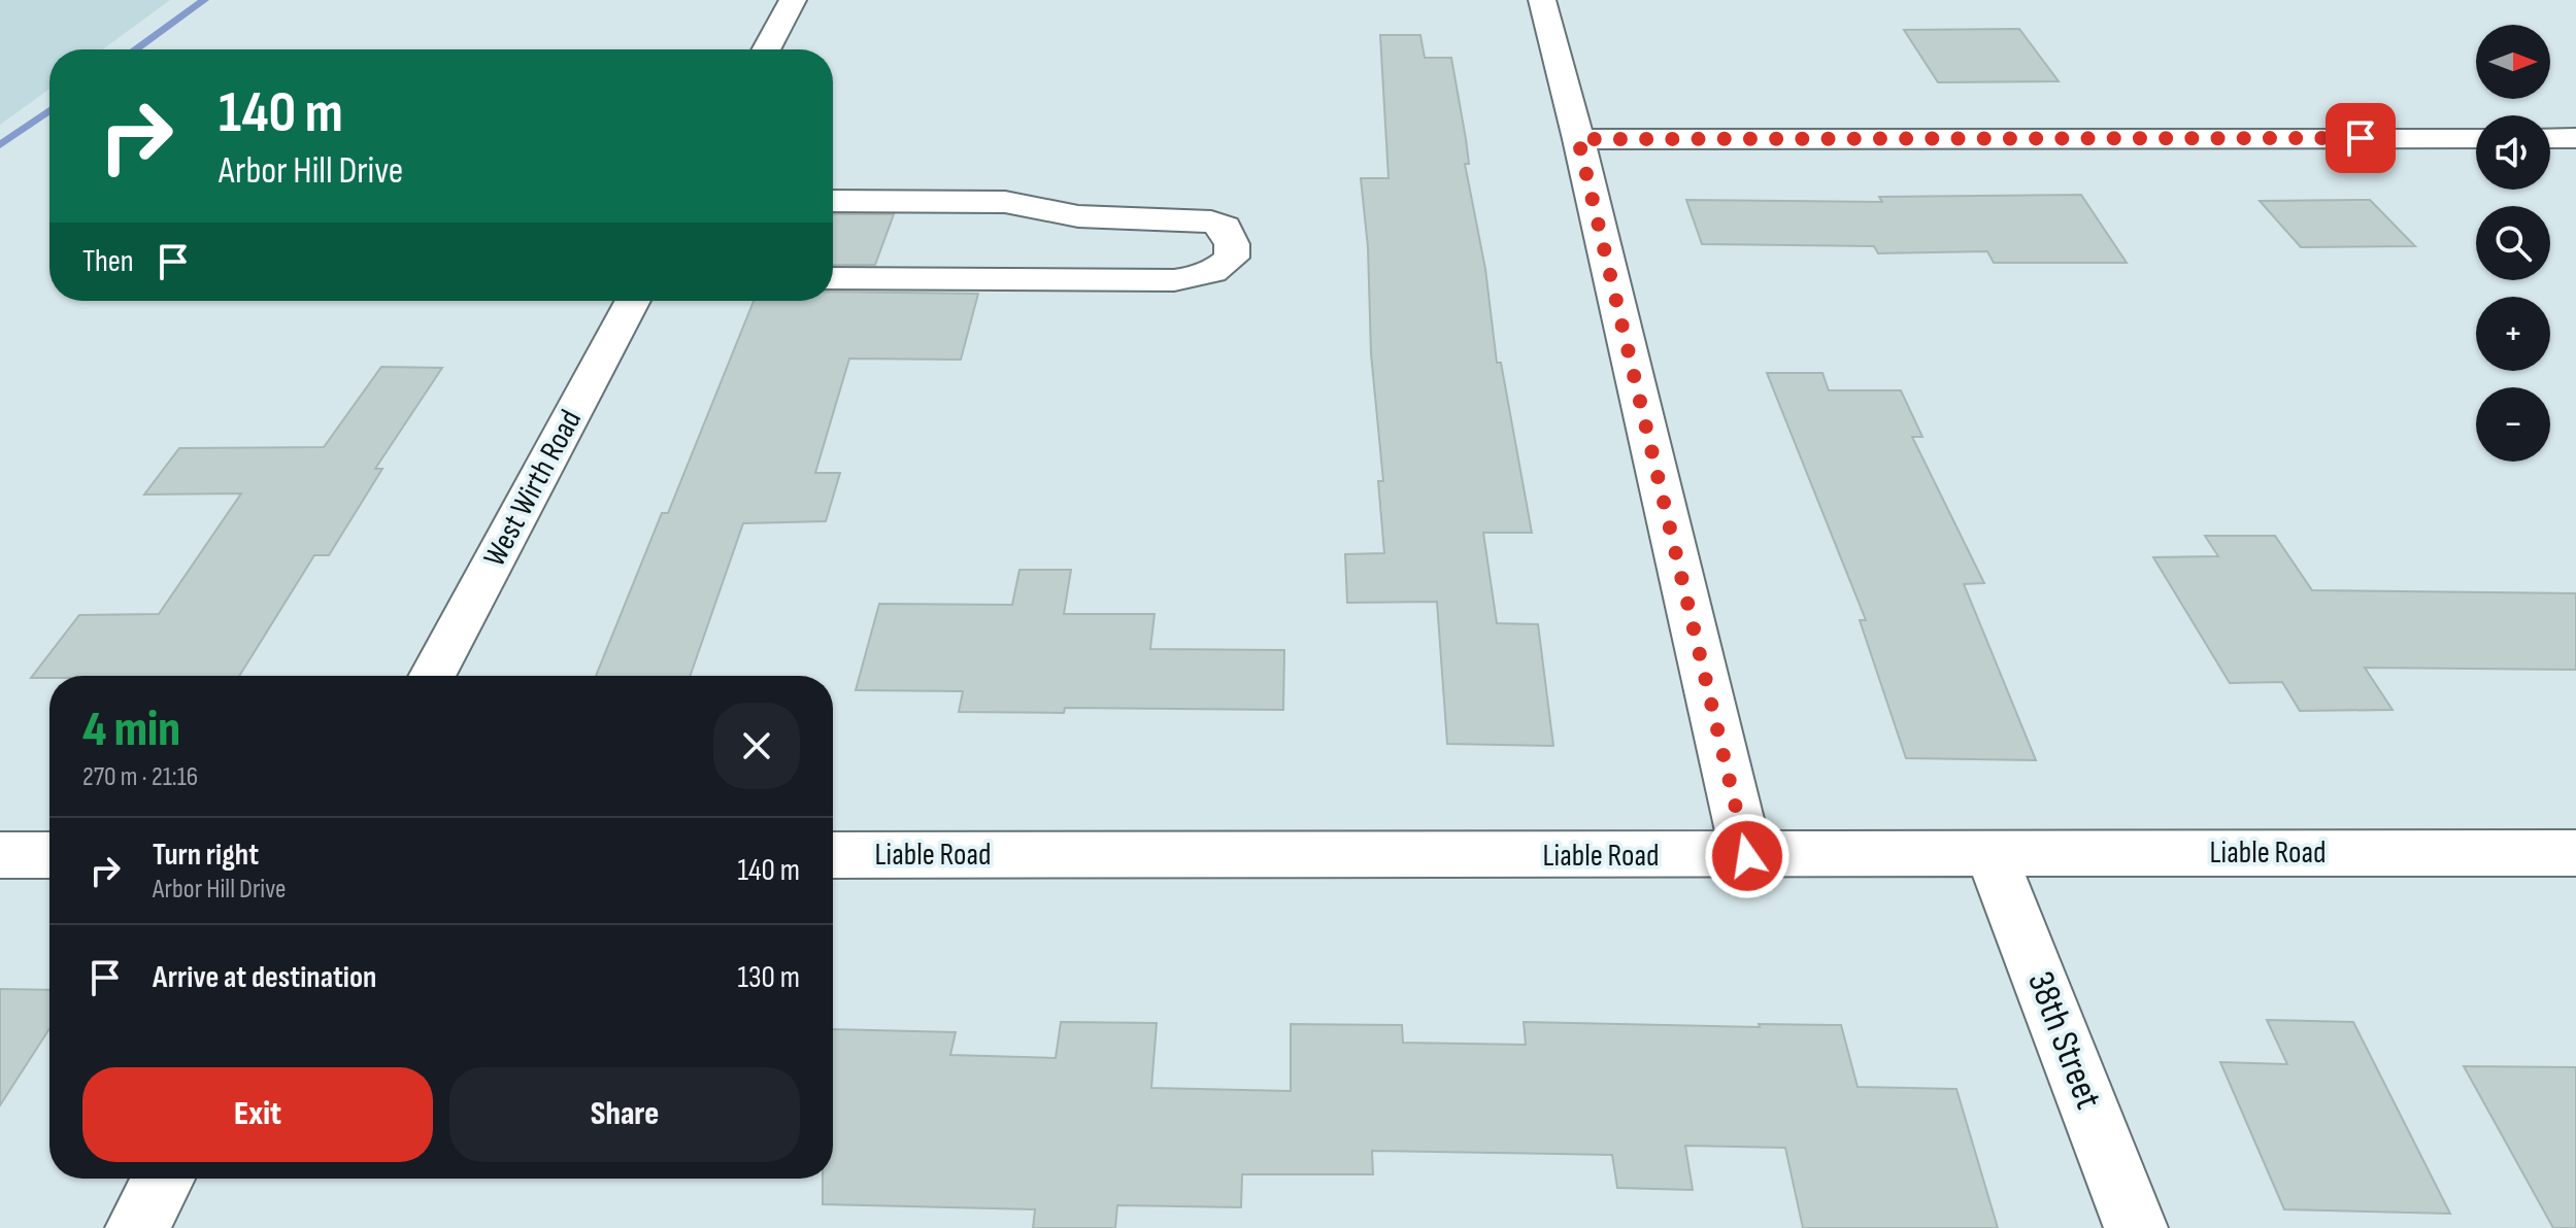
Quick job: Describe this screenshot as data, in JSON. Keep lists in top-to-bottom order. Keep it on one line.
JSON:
{"streets":{"street":["West Wirth Road","Liable Road","38th Street"]},"crossings":[["Liable Road","38th Street"]],"north":"right","page":{"map_buttons":["+","−"],"turn":["140 m","Arbor Hill Drive"],"then":"Then","heading":["4 min","270 m · 21:16"],"list":[{"name":"Turn right","note":"Arbor Hill Drive","value":"140 m"},{"name":"Arrive at destination","value":"130 m"}],"buttons":["Exit","Share"]}}
